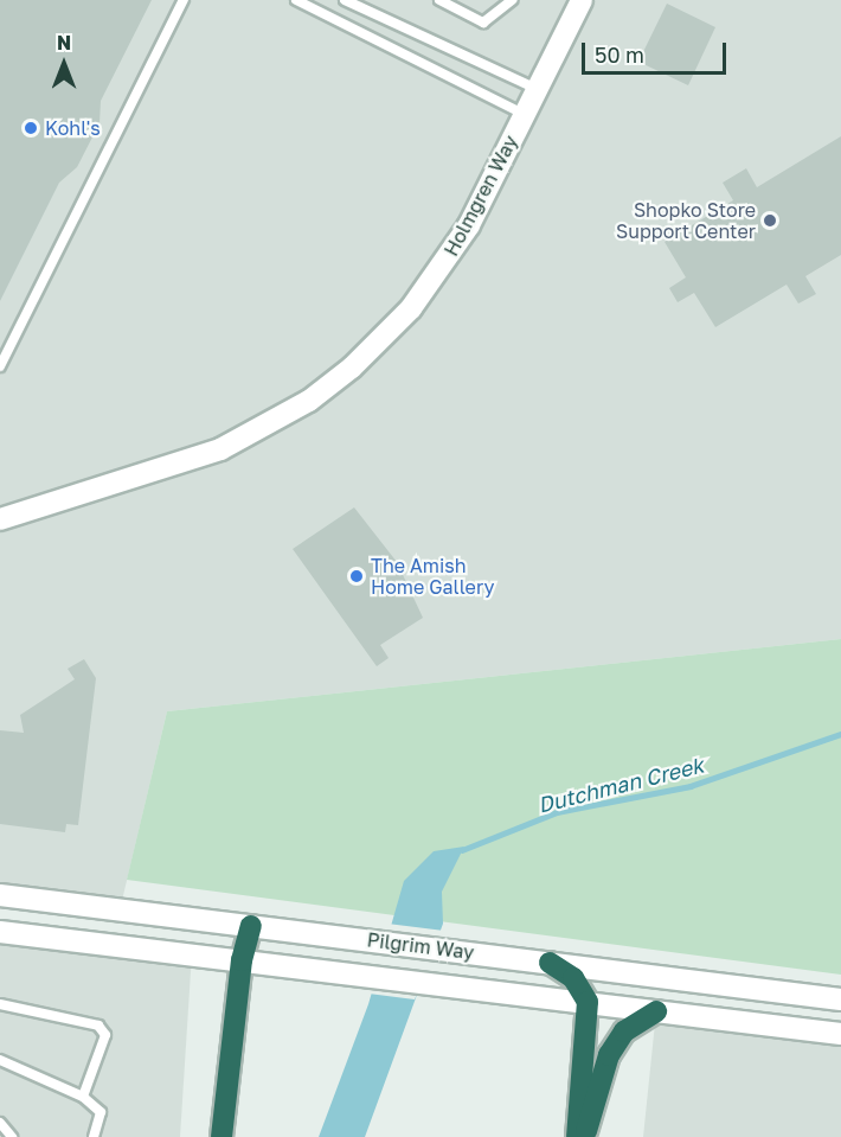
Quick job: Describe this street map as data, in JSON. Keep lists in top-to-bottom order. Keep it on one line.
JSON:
{"streets":{"street":["Holmgren Way","Pilgrim Way"]},"water":["Dutchman Creek"],"places":["Kohl's","Shopko Store Support Center","The Amish Home Gallery"],"scale_bar":"50 m","north":"top"}
